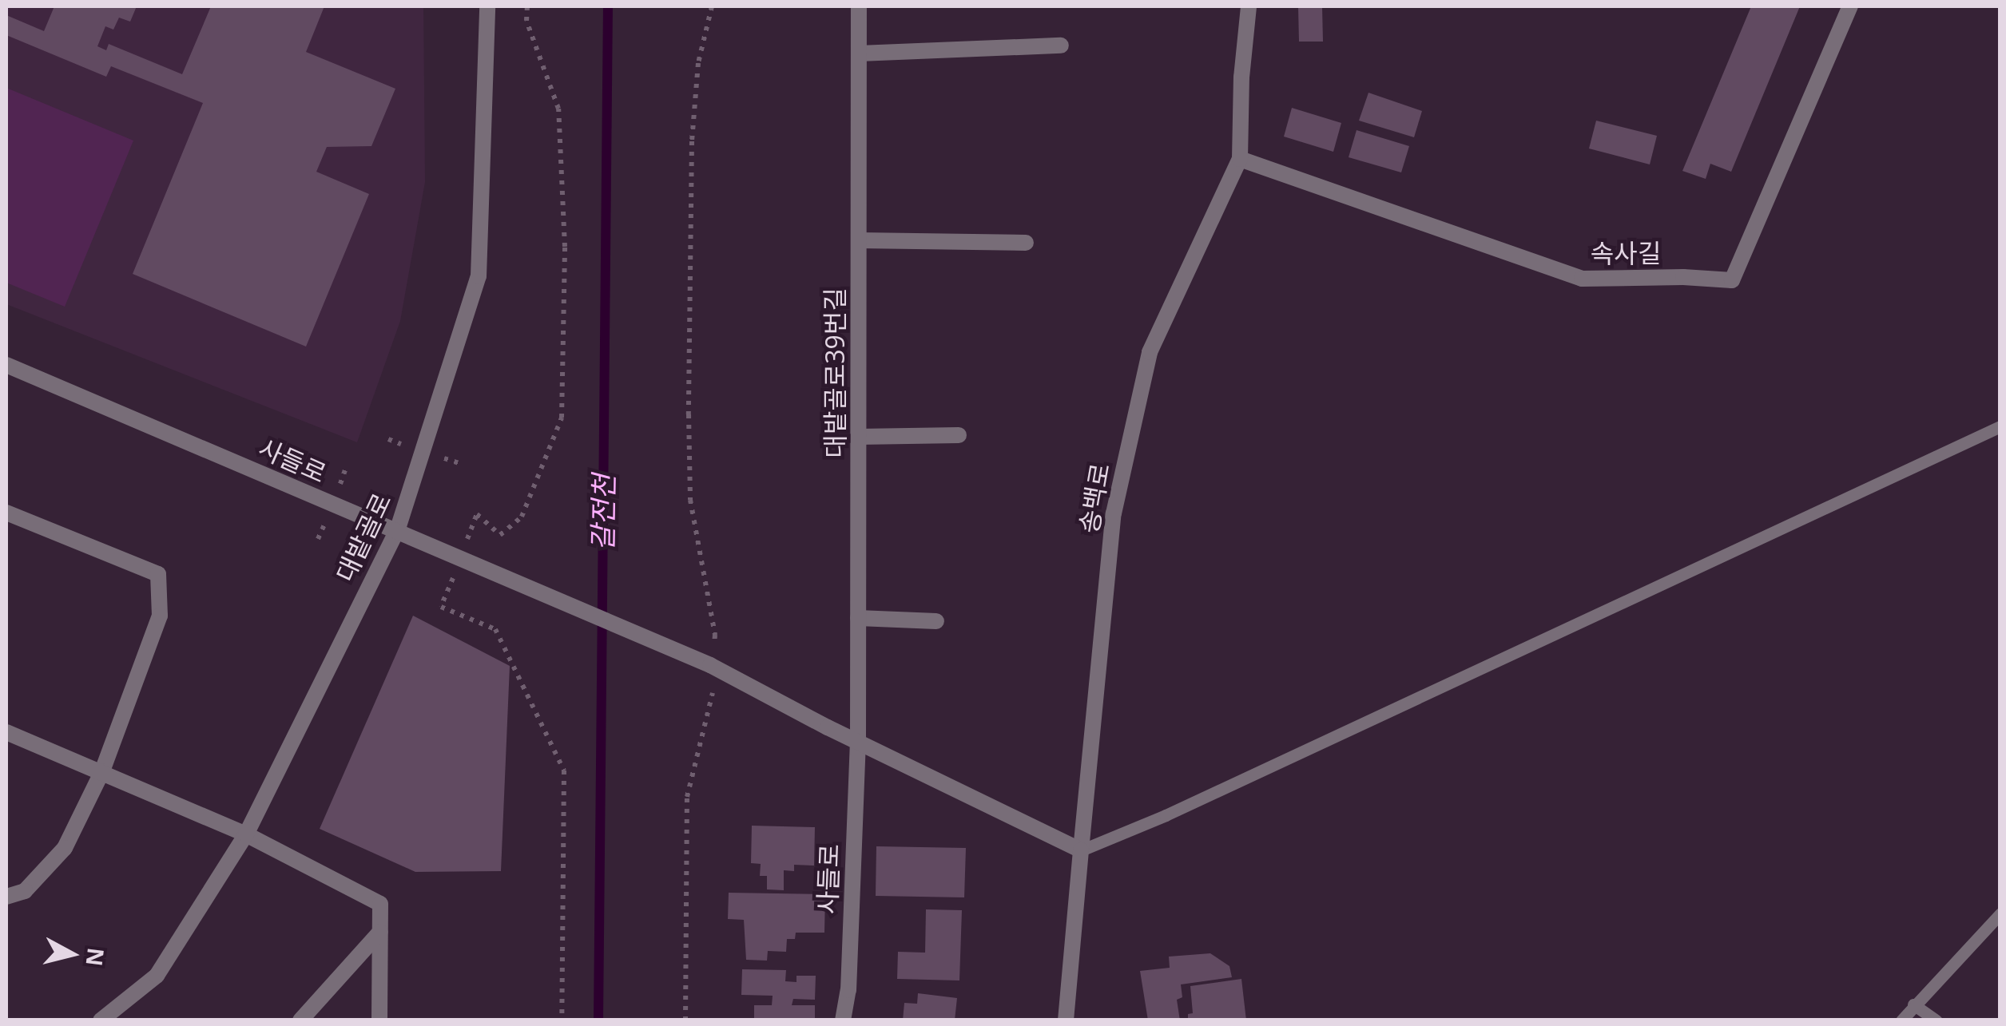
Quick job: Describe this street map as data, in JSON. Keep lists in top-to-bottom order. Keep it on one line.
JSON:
{"streets":{"street":["속사길","대밭골로39번길","사들로","송백로","대밭골로"]},"crossings":[["속사길","송백로"],["대밭골로39번길","사들로"],["사들로","대밭골로"]],"water":["갈전천"],"north":"right"}
